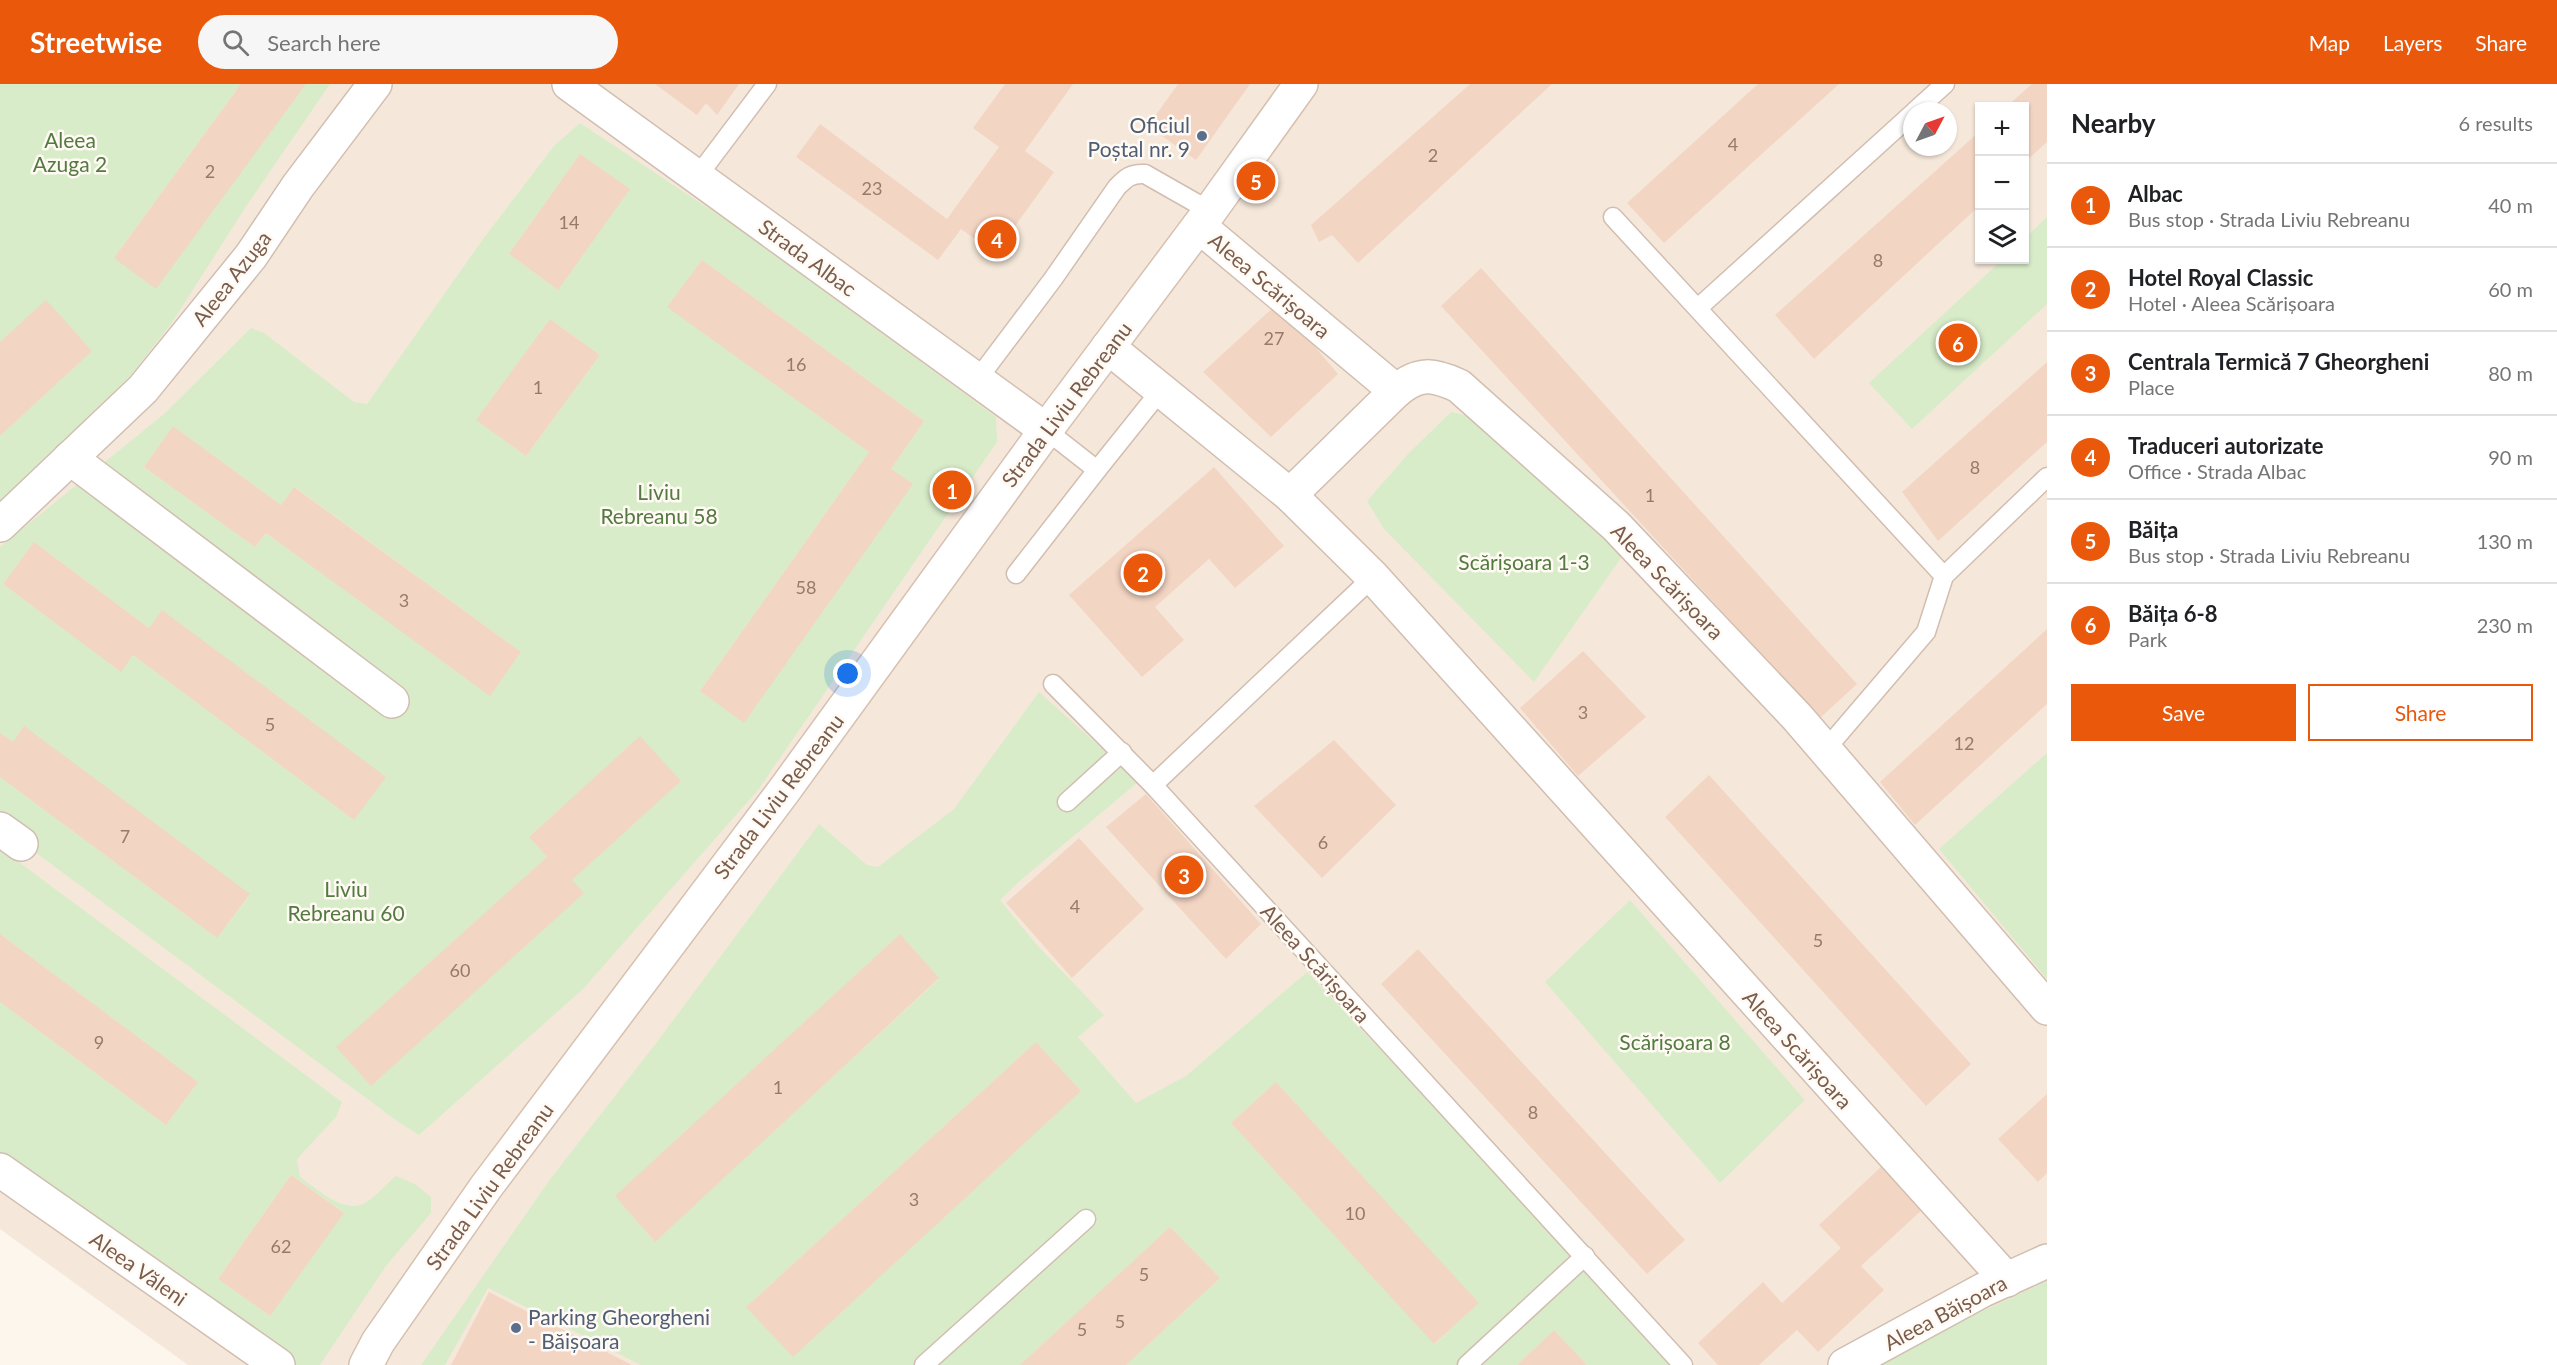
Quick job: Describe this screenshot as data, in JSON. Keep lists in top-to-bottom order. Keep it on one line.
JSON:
{"streets":{"street":["Strada Albac","Aleea Azuga","Aleea Scărișoara","Strada Liviu Rebreanu","Aleea Văleni","Aleea Băișoara"]},"crossings":[["Strada Albac","Strada Liviu Rebreanu"],["Aleea Scărișoara","Strada Liviu Rebreanu"],["Aleea Scărișoara","Aleea Băișoara"]],"parks":["Aleea Azuga 2","Liviu Rebreanu 58","Scărișoara 1-3","Liviu Rebreanu 60","Scărișoara 8"],"places":["Oficiul Poștal nr. 9","Parking Gheorgheni - Băișoara"],"house_numbers":["4","2","2","23","14","8","27","16","1","8","1","58","3","3","5","12","7","6","4","5","60","9","1","8","3","10","62","5","5","5"],"north":"top right","page":{"header":"Streetwise","search":"Search here","nav":["Map","Layers","Share"],"heading":["Nearby","6 results"],"map_buttons":["+","−"],"pins":["5","4","6","1","2","3"],"list":[{"mark":"1","name":"Albac","note":"Bus stop · Strada Liviu Rebreanu","value":"40 m"},{"mark":"2","name":"Hotel Royal Classic","note":"Hotel · Aleea Scărișoara","value":"60 m"},{"mark":"3","name":"Centrala Termică 7 Gheorgheni","note":"Place","value":"80 m"},{"mark":"4","name":"Traduceri autorizate","note":"Office · Strada Albac","value":"90 m"},{"mark":"5","name":"Băița","note":"Bus stop · Strada Liviu Rebreanu","value":"130 m"},{"mark":"6","name":"Băița 6-8","note":"Park","value":"230 m"}],"buttons":["Save","Share"]}}
